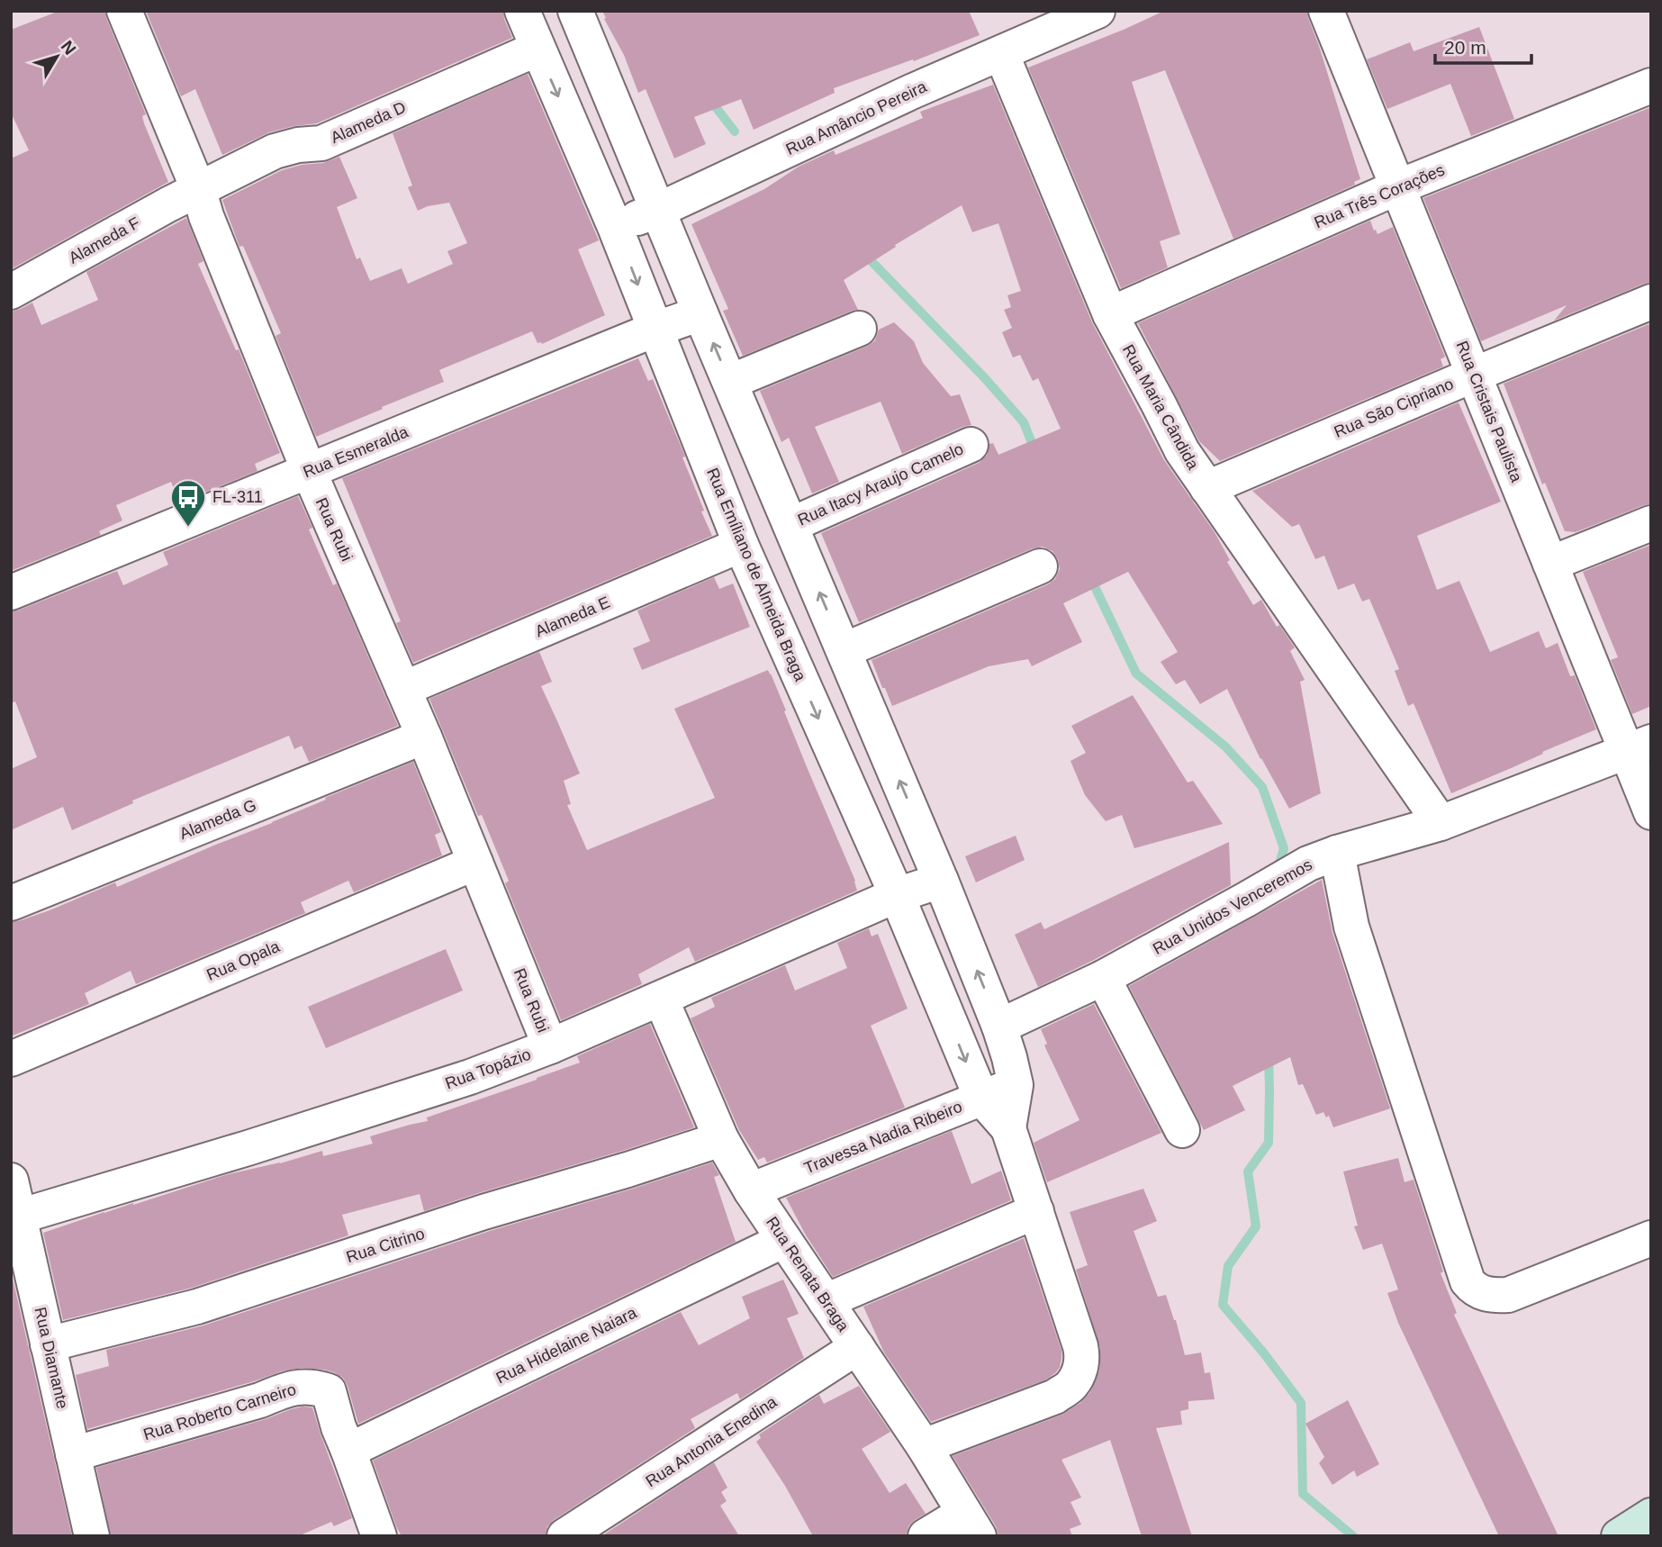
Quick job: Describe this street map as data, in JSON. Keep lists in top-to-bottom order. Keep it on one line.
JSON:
{"streets":{"street":["Rua Amâncio Pereira","Alameda D","Rua Três Corações","Alameda F","Rua Maria Cândida","Rua São Cipriano","Rua Cristais Paulista","Rua Esmeralda","Rua Itacy Araujo Camelo","Rua Rubi","Rua Emíliano de Almeida Braga","Alameda E","Alameda G","Rua Unidos Venceremos","Rua Opala","Rua Topázio","Travessa Nadia Ribeiro","Rua Citrino","Rua Renata Braga","Rua Hidelaine Naiara","Rua Diamante","Rua Roberto Carneiro","Rua Antonia Enedina"]},"crossings":[["Rua Amâncio Pereira","Rua Maria Cândida"],["Rua Amâncio Pereira","Rua Emíliano de Almeida Braga"],["Alameda D","Alameda F"],["Alameda D","Rua Rubi"],["Alameda D","Rua Emíliano de Almeida Braga"],["Rua Três Corações","Rua Maria Cândida"],["Rua Três Corações","Rua Cristais Paulista"],["Alameda F","Rua Rubi"],["Rua Maria Cândida","Rua São Cipriano"],["Rua Maria Cândida","Rua Unidos Venceremos"],["Rua São Cipriano","Rua Cristais Paulista"],["Rua Cristais Paulista","Rua Unidos Venceremos"],["Rua Esmeralda","Rua Rubi"],["Rua Esmeralda","Rua Emíliano de Almeida Braga"],["Rua Itacy Araujo Camelo","Rua Emíliano de Almeida Braga"],["Rua Rubi","Alameda E"],["Rua Rubi","Alameda G"],["Rua Rubi","Rua Opala"],["Rua Rubi","Rua Topázio"],["Rua Emíliano de Almeida Braga","Alameda E"],["Rua Emíliano de Almeida Braga","Rua Unidos Venceremos"],["Rua Emíliano de Almeida Braga","Rua Topázio"],["Rua Emíliano de Almeida Braga","Travessa Nadia Ribeiro"],["Rua Emíliano de Almeida Braga","Rua Renata Braga"],["Rua Topázio","Rua Renata Braga"],["Rua Topázio","Rua Diamante"],["Travessa Nadia Ribeiro","Rua Renata Braga"],["Rua Citrino","Rua Renata Braga"],["Rua Citrino","Rua Diamante"],["Rua Renata Braga","Rua Hidelaine Naiara"],["Rua Renata Braga","Rua Antonia Enedina"],["Rua Hidelaine Naiara","Rua Roberto Carneiro"],["Rua Diamante","Rua Roberto Carneiro"]],"places":{"bus stop":["FL-311"]},"scale_bar":"20 m","north":"top right"}
